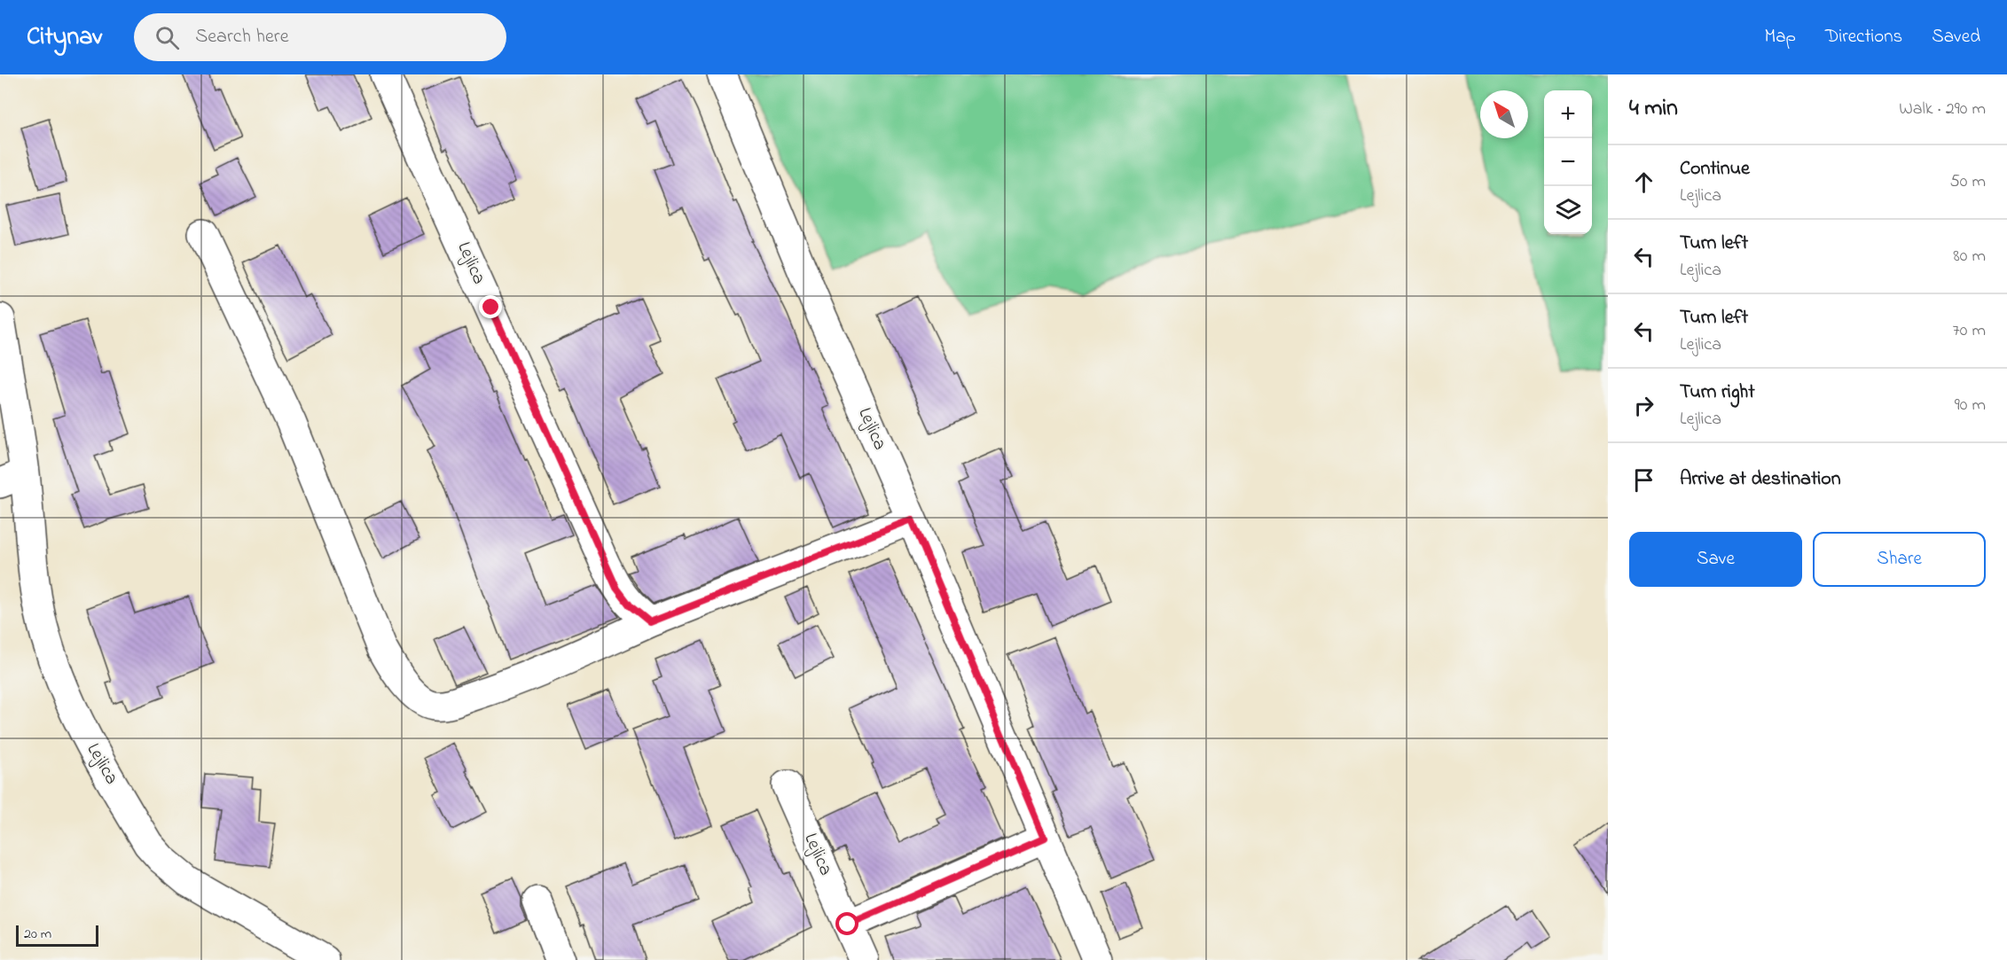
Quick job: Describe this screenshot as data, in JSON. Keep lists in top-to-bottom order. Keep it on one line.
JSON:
{"streets":{"street":["Lejlica"]},"scale_bar":"20 m","north":"top left","page":{"header":"Citynav","search":"Search here","nav":["Map","Directions","Saved"],"heading":["4 min","Walk · 290 m"],"map_buttons":["+","−"],"list":[["Continue","Lejlica","50 m"],["Turn left","Lejlica","80 m"],["Turn left","Lejlica","70 m"],["Turn right","Lejlica","90 m"],"Arrive at destination"],"buttons":["Save","Share"],"scale":"20 m"}}
